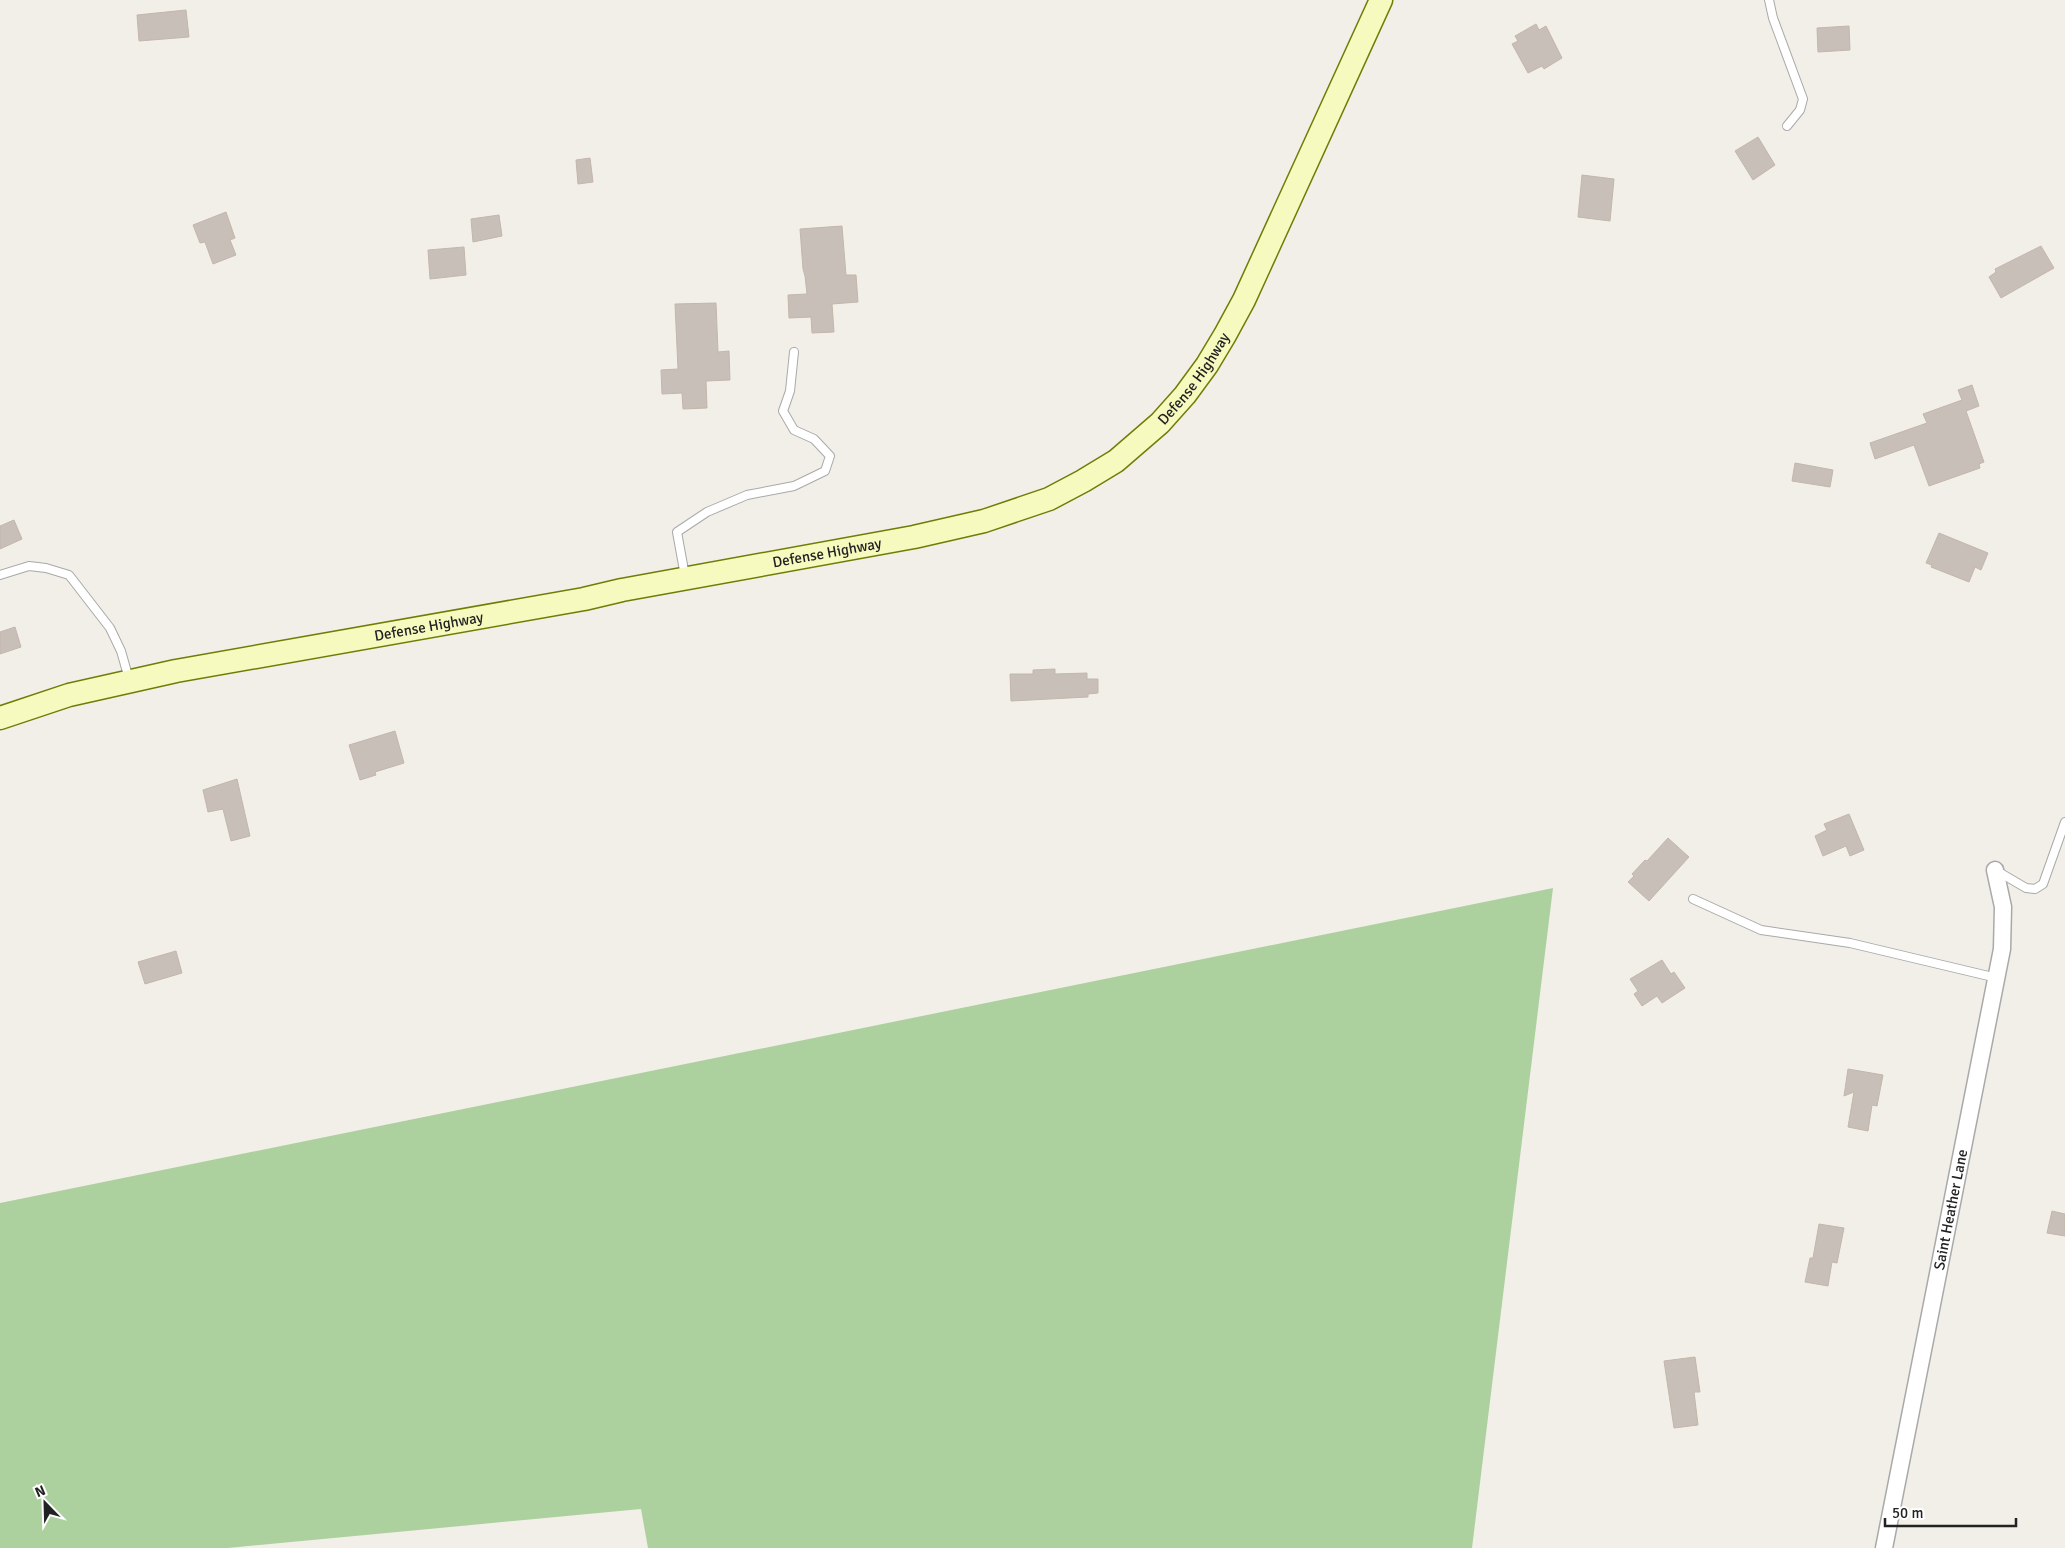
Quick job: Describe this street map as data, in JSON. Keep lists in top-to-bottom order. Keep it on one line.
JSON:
{"streets":{"main road":["Defense Highway"],"street":["Saint Heather Lane"]},"scale_bar":"50 m","north":"top left"}
